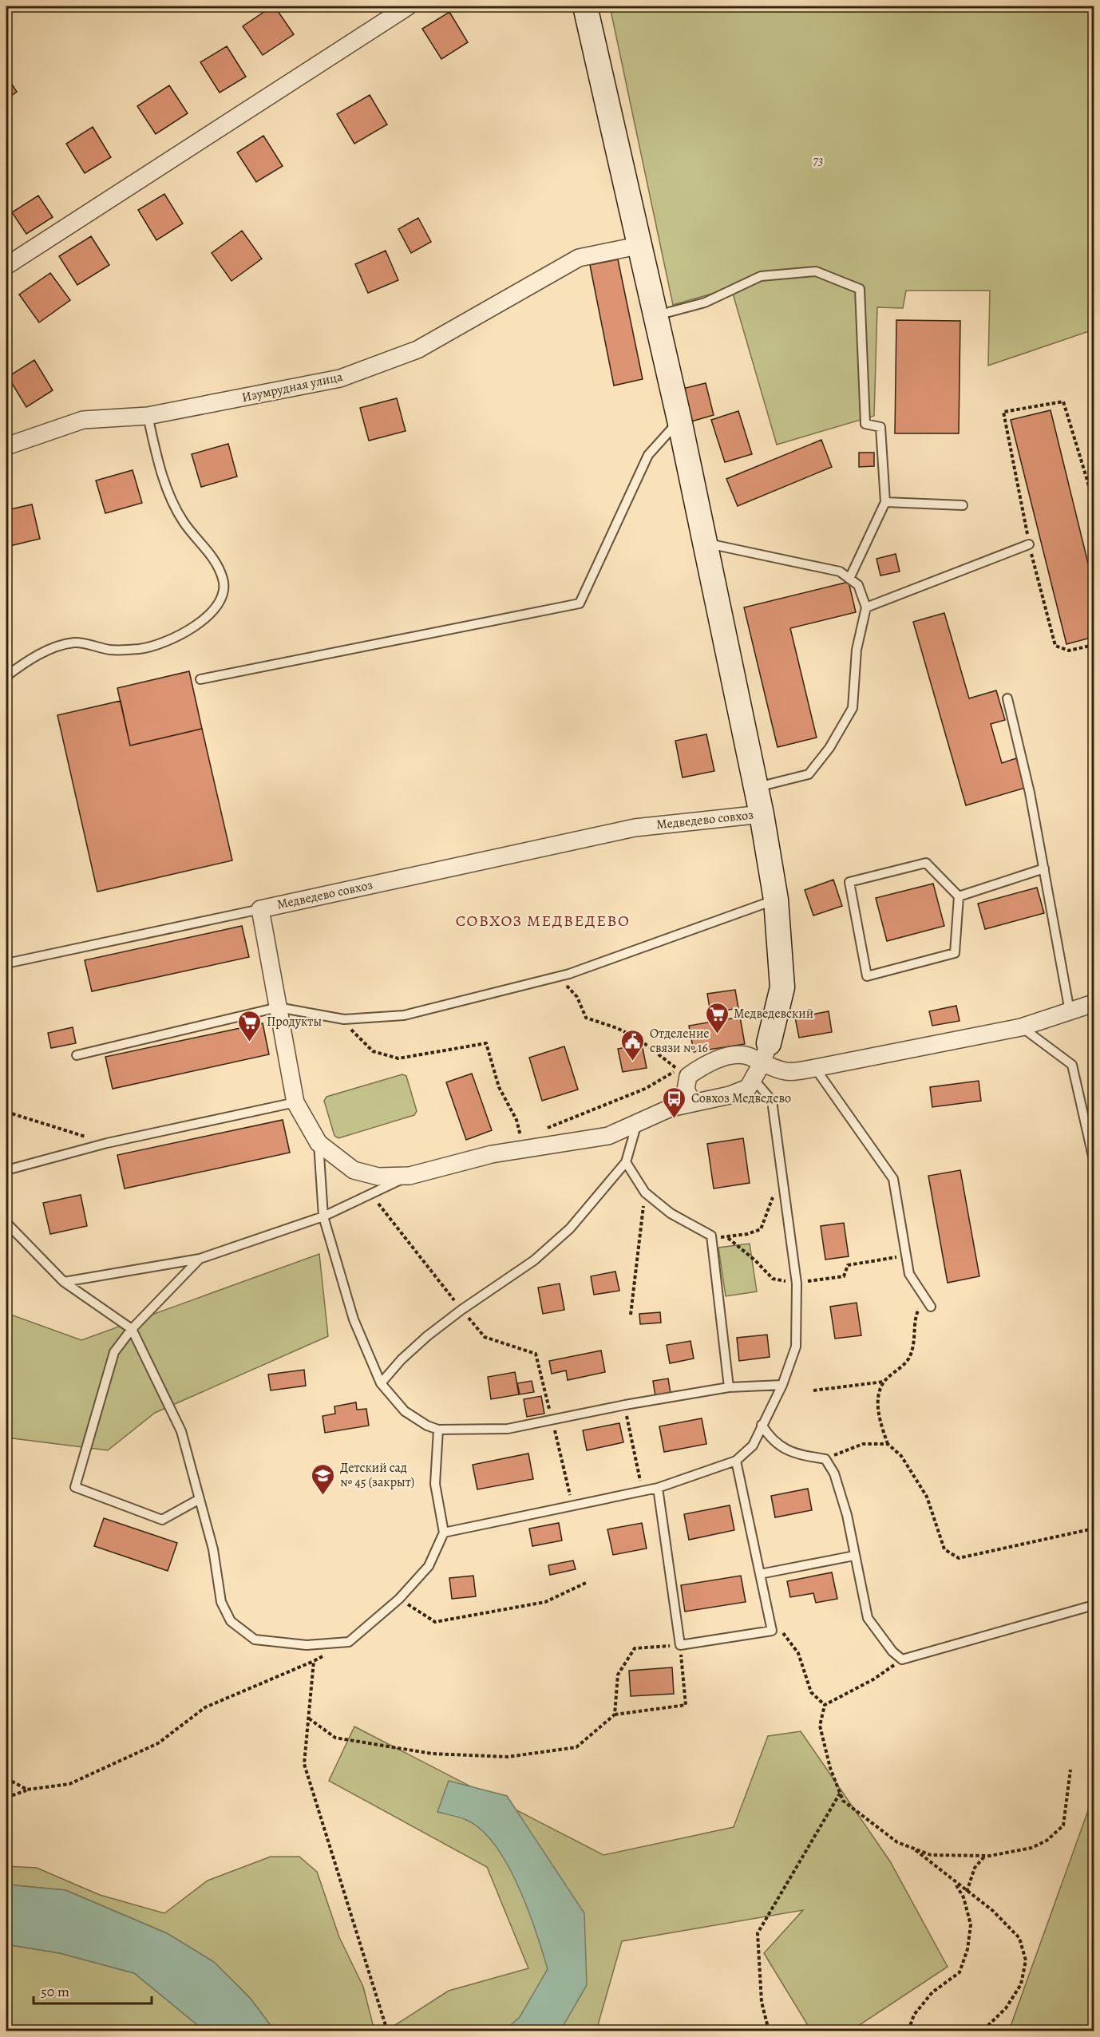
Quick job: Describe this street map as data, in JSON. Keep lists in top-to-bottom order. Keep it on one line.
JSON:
{"streets":{"street":["Изумрудная улица","Медведево совхоз"]},"districts":["СОВХОЗ МЕДВЕДЕВО"],"parks":["73"],"places":{"supermarket":["Медведевский","Продукты"],"public building":["Отделение связи № 16"],"bus stop":["Совхоз Медведево"],"school or university":["Детский сад № 45 (закрыт)"]},"scale_bar":"50 m"}
